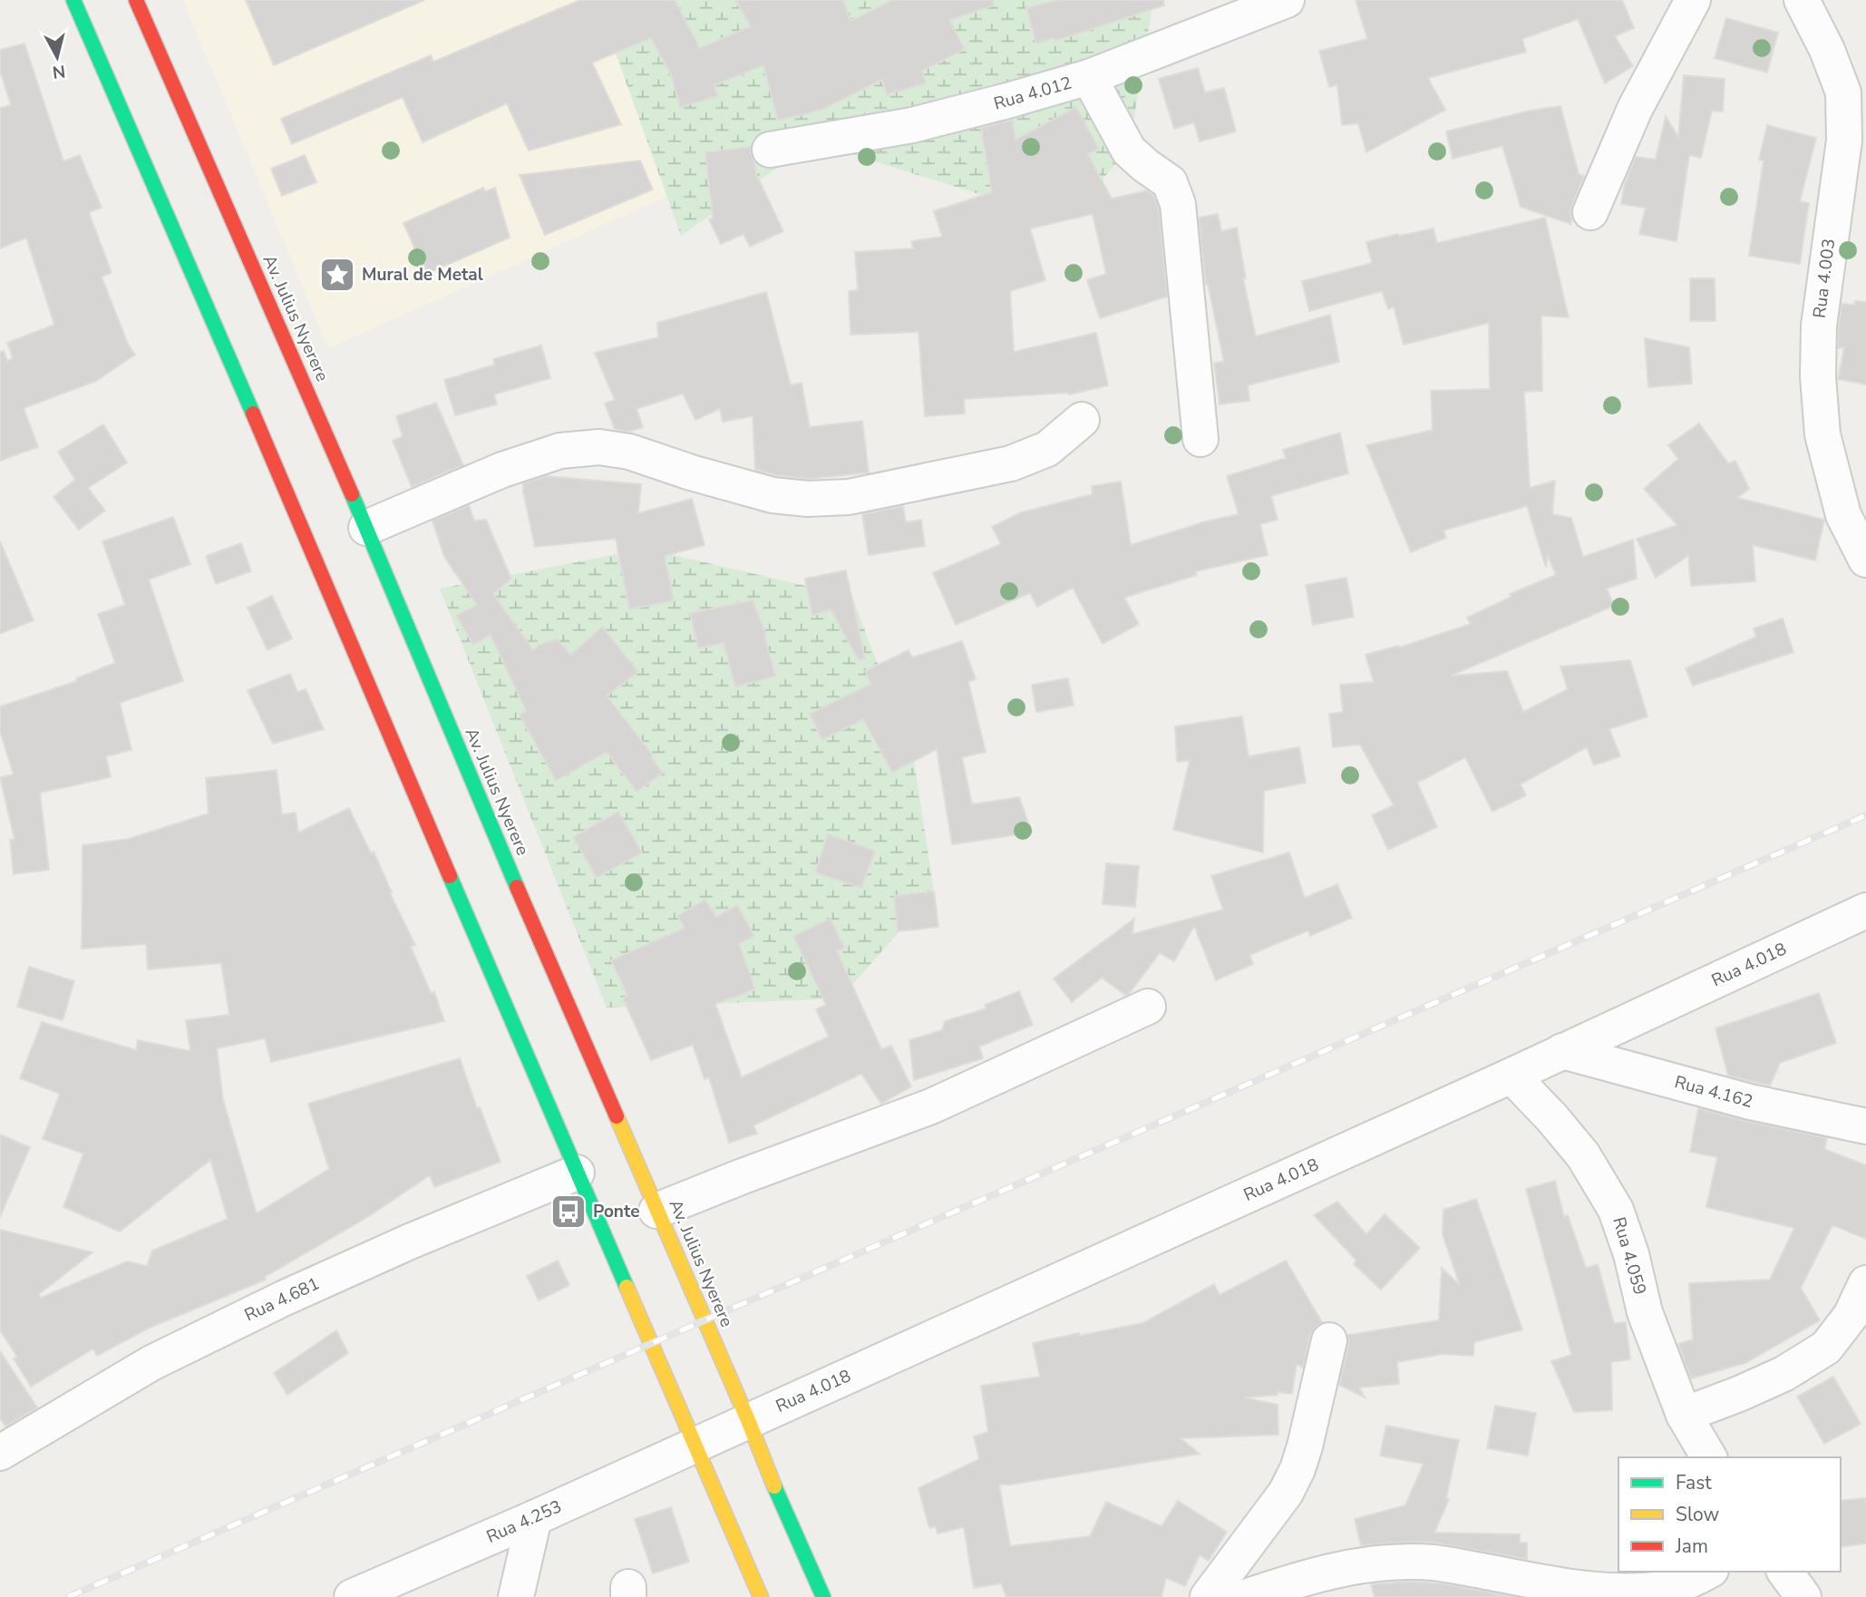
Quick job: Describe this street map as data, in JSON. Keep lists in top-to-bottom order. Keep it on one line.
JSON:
{"streets":{"main road":["Av. Julius Nyerere"],"street":["Rua 4.012","Rua 4.003","Rua 4.018","Rua 4.162","Rua 4.059","Rua 4.681","Rua 4.253"]},"crossings":[["Av. Julius Nyerere","Rua 4.018"],["Rua 4.018","Rua 4.162"],["Rua 4.018","Rua 4.059"],["Rua 4.018","Rua 4.253"]],"places":{"place":["Mural de Metal"],"bus stop":["Ponte"]},"legend":["Fast","Slow","Jam"],"north":"bottom"}
